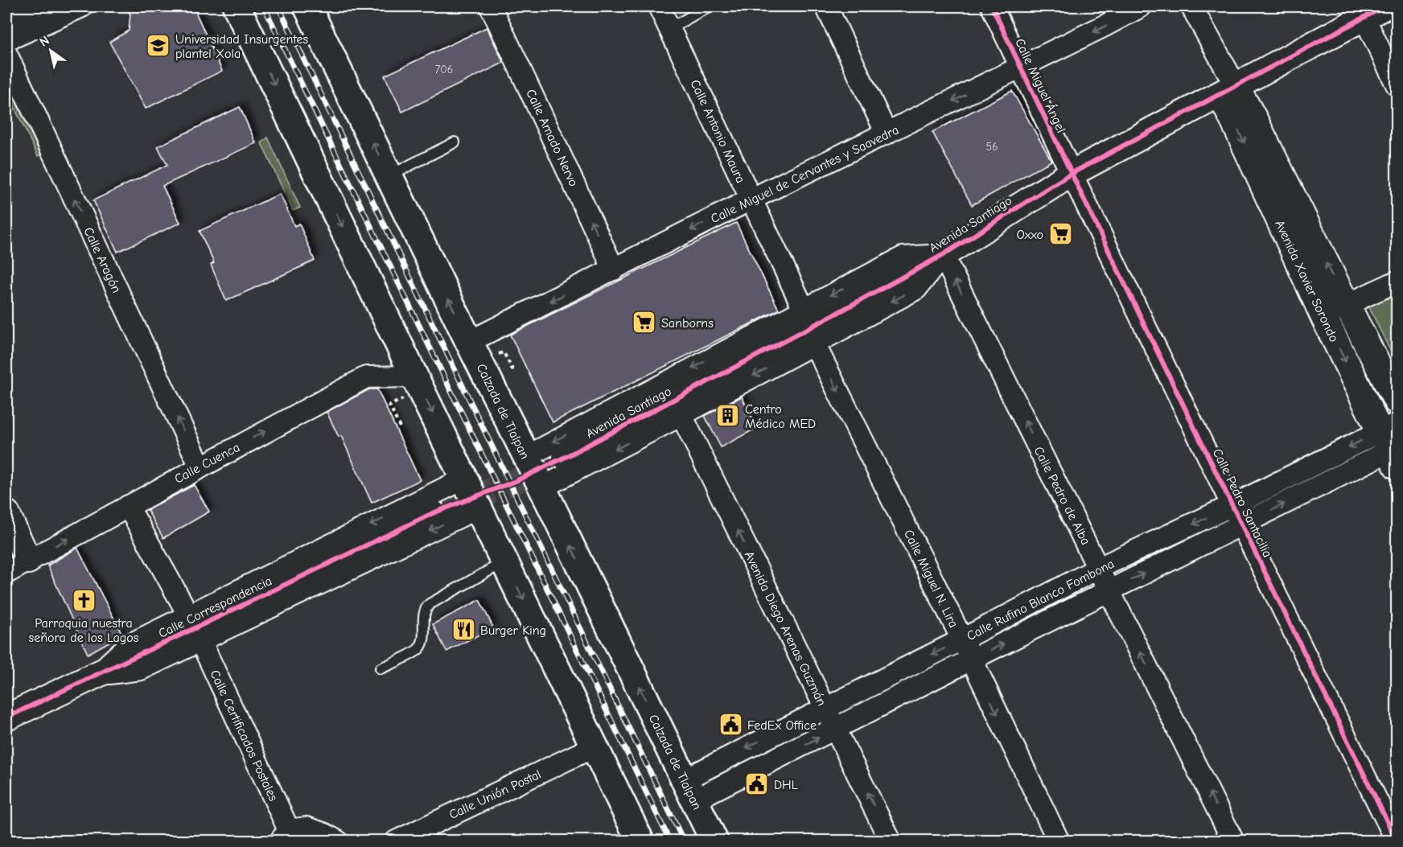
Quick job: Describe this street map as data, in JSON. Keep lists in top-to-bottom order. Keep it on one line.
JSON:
{"streets":{"main road":["Calzada de Tlalpan"],"street":["Calle Miguel Ángel","Calle Antonio Maura","Calle Amado Nervo","Calle Miguel de Cervantes y Saavedra","Avenida Santiago","Calle Aragón","Avenida Xavier Sorondo","Calle Cuenca","Calle Pedro de Alba","Calle Pedro Santacilia","Calle Miguel N. Lira","Calle Rufino Blanco Fombona","Calle Correspondencia","Avenida Diego Arenas Guzmán","Calle Certificados Postales","Calle Unión Postal"]},"crossings":[["Calle Miguel Ángel","Calle Miguel de Cervantes y Saavedra"],["Calle Miguel Ángel","Avenida Santiago"],["Calle Miguel Ángel","Calle Pedro Santacilia"],["Calle Antonio Maura","Calle Miguel de Cervantes y Saavedra"],["Calle Antonio Maura","Avenida Santiago"],["Calle Amado Nervo","Calle Miguel de Cervantes y Saavedra"],["Calle Miguel de Cervantes y Saavedra","Calzada de Tlalpan"],["Avenida Santiago","Avenida Xavier Sorondo"],["Avenida Santiago","Calzada de Tlalpan"],["Avenida Santiago","Calle Pedro de Alba"],["Avenida Santiago","Calle Pedro Santacilia"],["Avenida Santiago","Calle Miguel N. Lira"],["Avenida Santiago","Avenida Diego Arenas Guzmán"],["Calle Aragón","Calle Cuenca"],["Avenida Xavier Sorondo","Calle Rufino Blanco Fombona"],["Calzada de Tlalpan","Calle Rufino Blanco Fombona"],["Calle Pedro de Alba","Calle Rufino Blanco Fombona"],["Calle Pedro Santacilia","Calle Rufino Blanco Fombona"],["Calle Miguel N. Lira","Calle Rufino Blanco Fombona"],["Calle Rufino Blanco Fombona","Avenida Diego Arenas Guzmán"],["Calle Correspondencia","Calle Certificados Postales"]],"one_way":["Calle Amado Nervo","Calle Miguel de Cervantes y Saavedra","Calle Aragón","Calle Cuenca","Calle Pedro de Alba","Calle Miguel N. Lira","Avenida Diego Arenas Guzmán"],"places":{"school or university":["Universidad Insurgentes plantel Xola"],"supermarket":["Oxxo","Sanborns"],"building":["Centro Médico MED"],"church":["Parroquia nuestra señora de los Lagos"],"restaurant":["Burger King"],"public building":["FedEx Office","DHL"]},"house_numbers":["706","56"],"north":"top left"}
